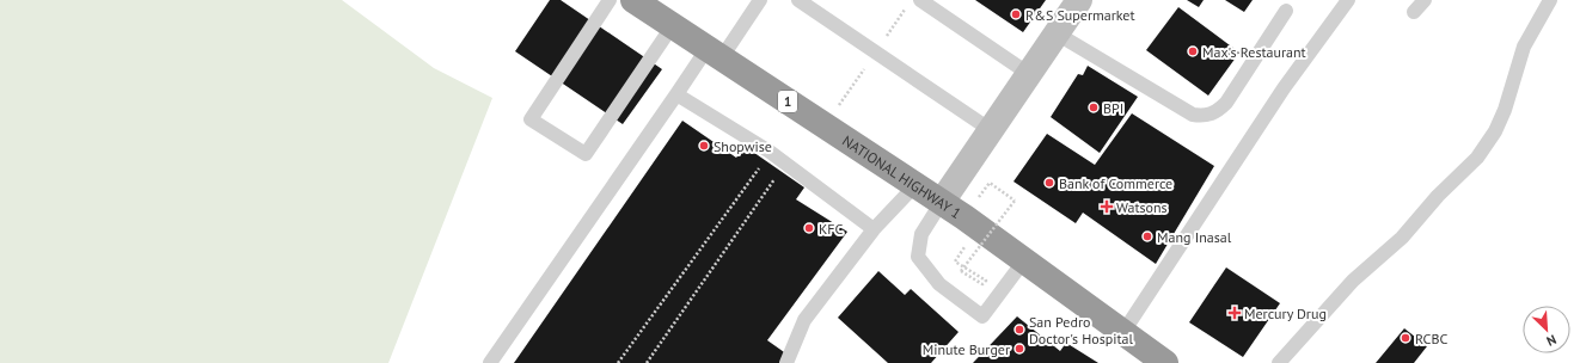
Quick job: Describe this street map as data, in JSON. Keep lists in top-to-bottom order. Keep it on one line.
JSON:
{"streets":{"highway":["1","NATIONAL HIGHWAY 1"]},"places":{"other":["R&S Supermarket","Max's Restaurant","BPI","Shopwise","Bank of Commerce","KFC","Mang Inasal","San Pedro Doctor's Hospital","RCBC","Minute Burger"],"health":["Watsons","Mercury Drug"]},"north":"bottom right"}
